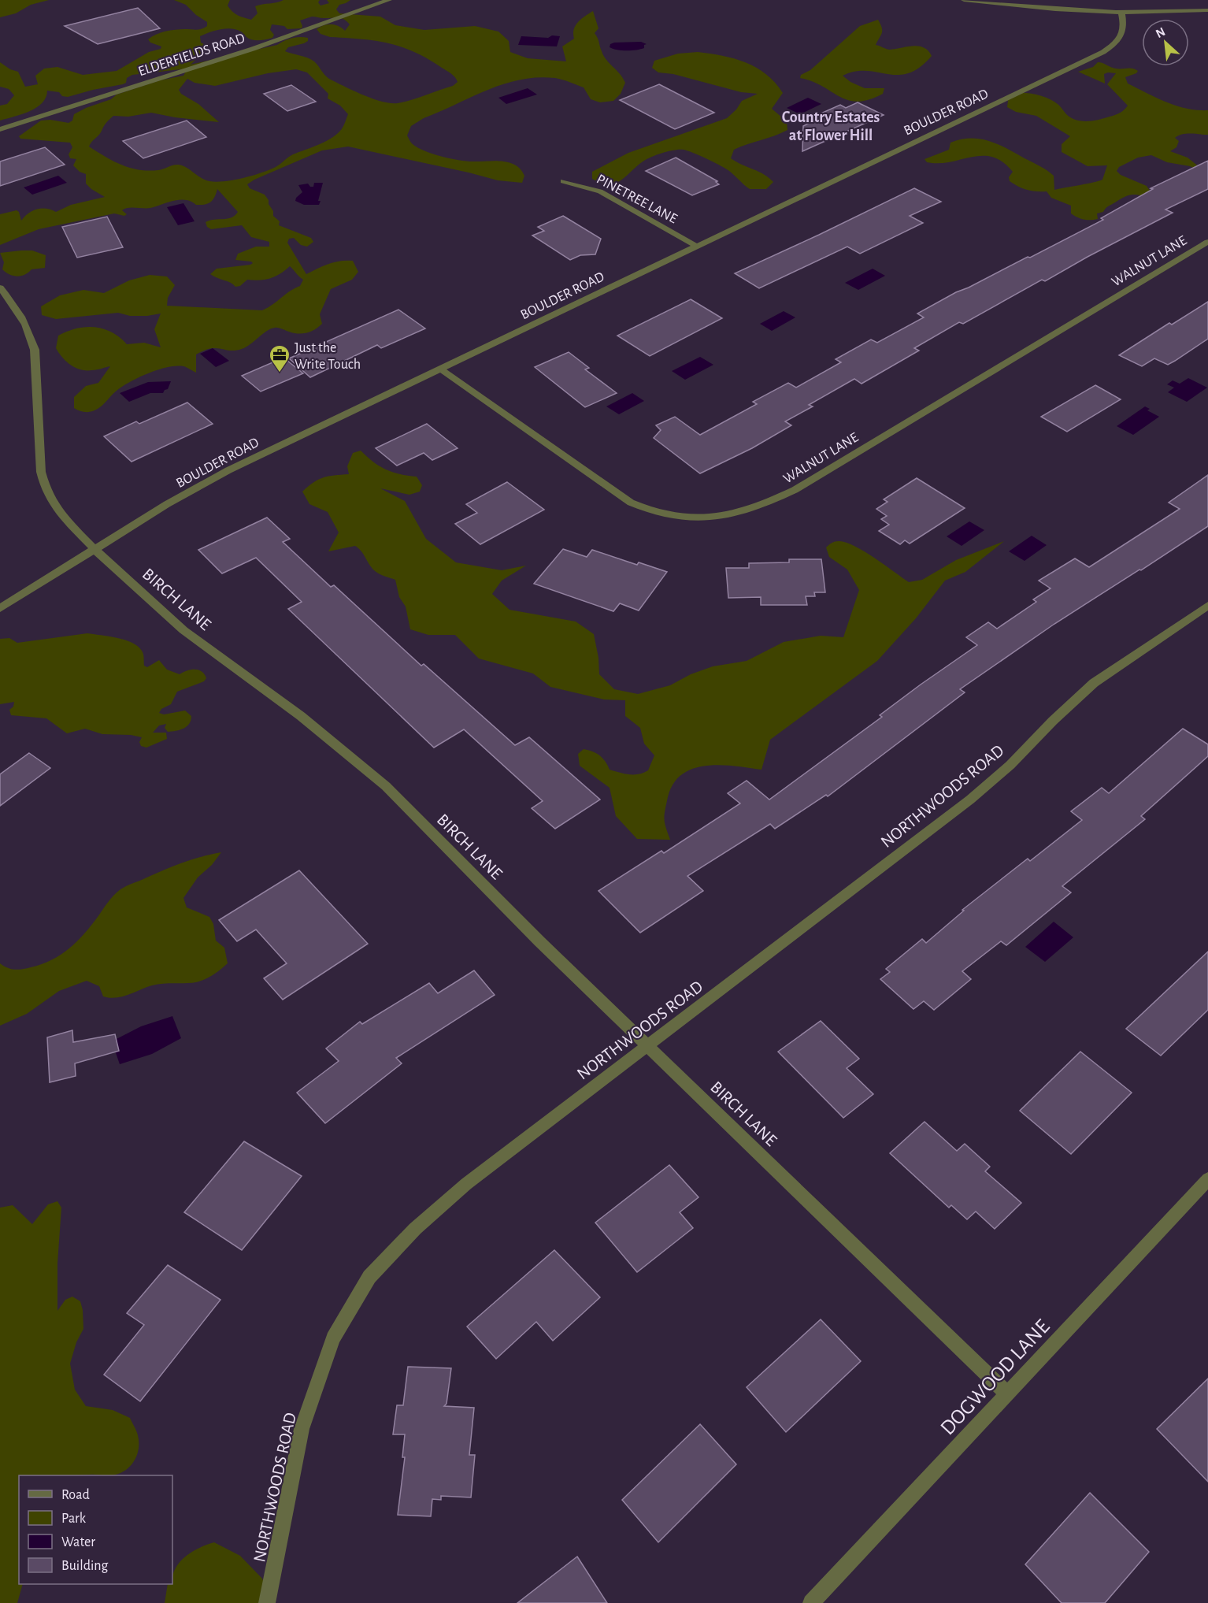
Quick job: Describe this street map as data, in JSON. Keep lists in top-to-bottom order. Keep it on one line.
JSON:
{"streets":{"street":["ELDERFIELDS ROAD","BOULDER ROAD","PINETREE LANE","WALNUT LANE","BIRCH LANE","NORTHWOODS ROAD","DOGWOOD LANE"]},"crossings":[["BOULDER ROAD","PINETREE LANE"],["BOULDER ROAD","WALNUT LANE"],["BOULDER ROAD","BIRCH LANE"],["BIRCH LANE","NORTHWOODS ROAD"],["BIRCH LANE","DOGWOOD LANE"]],"districts":["Country Estates at Flower Hill"],"places":{"office":["Just the Write Touch"]},"legend":["Road","Park","Water","Building"],"north":"top left"}
